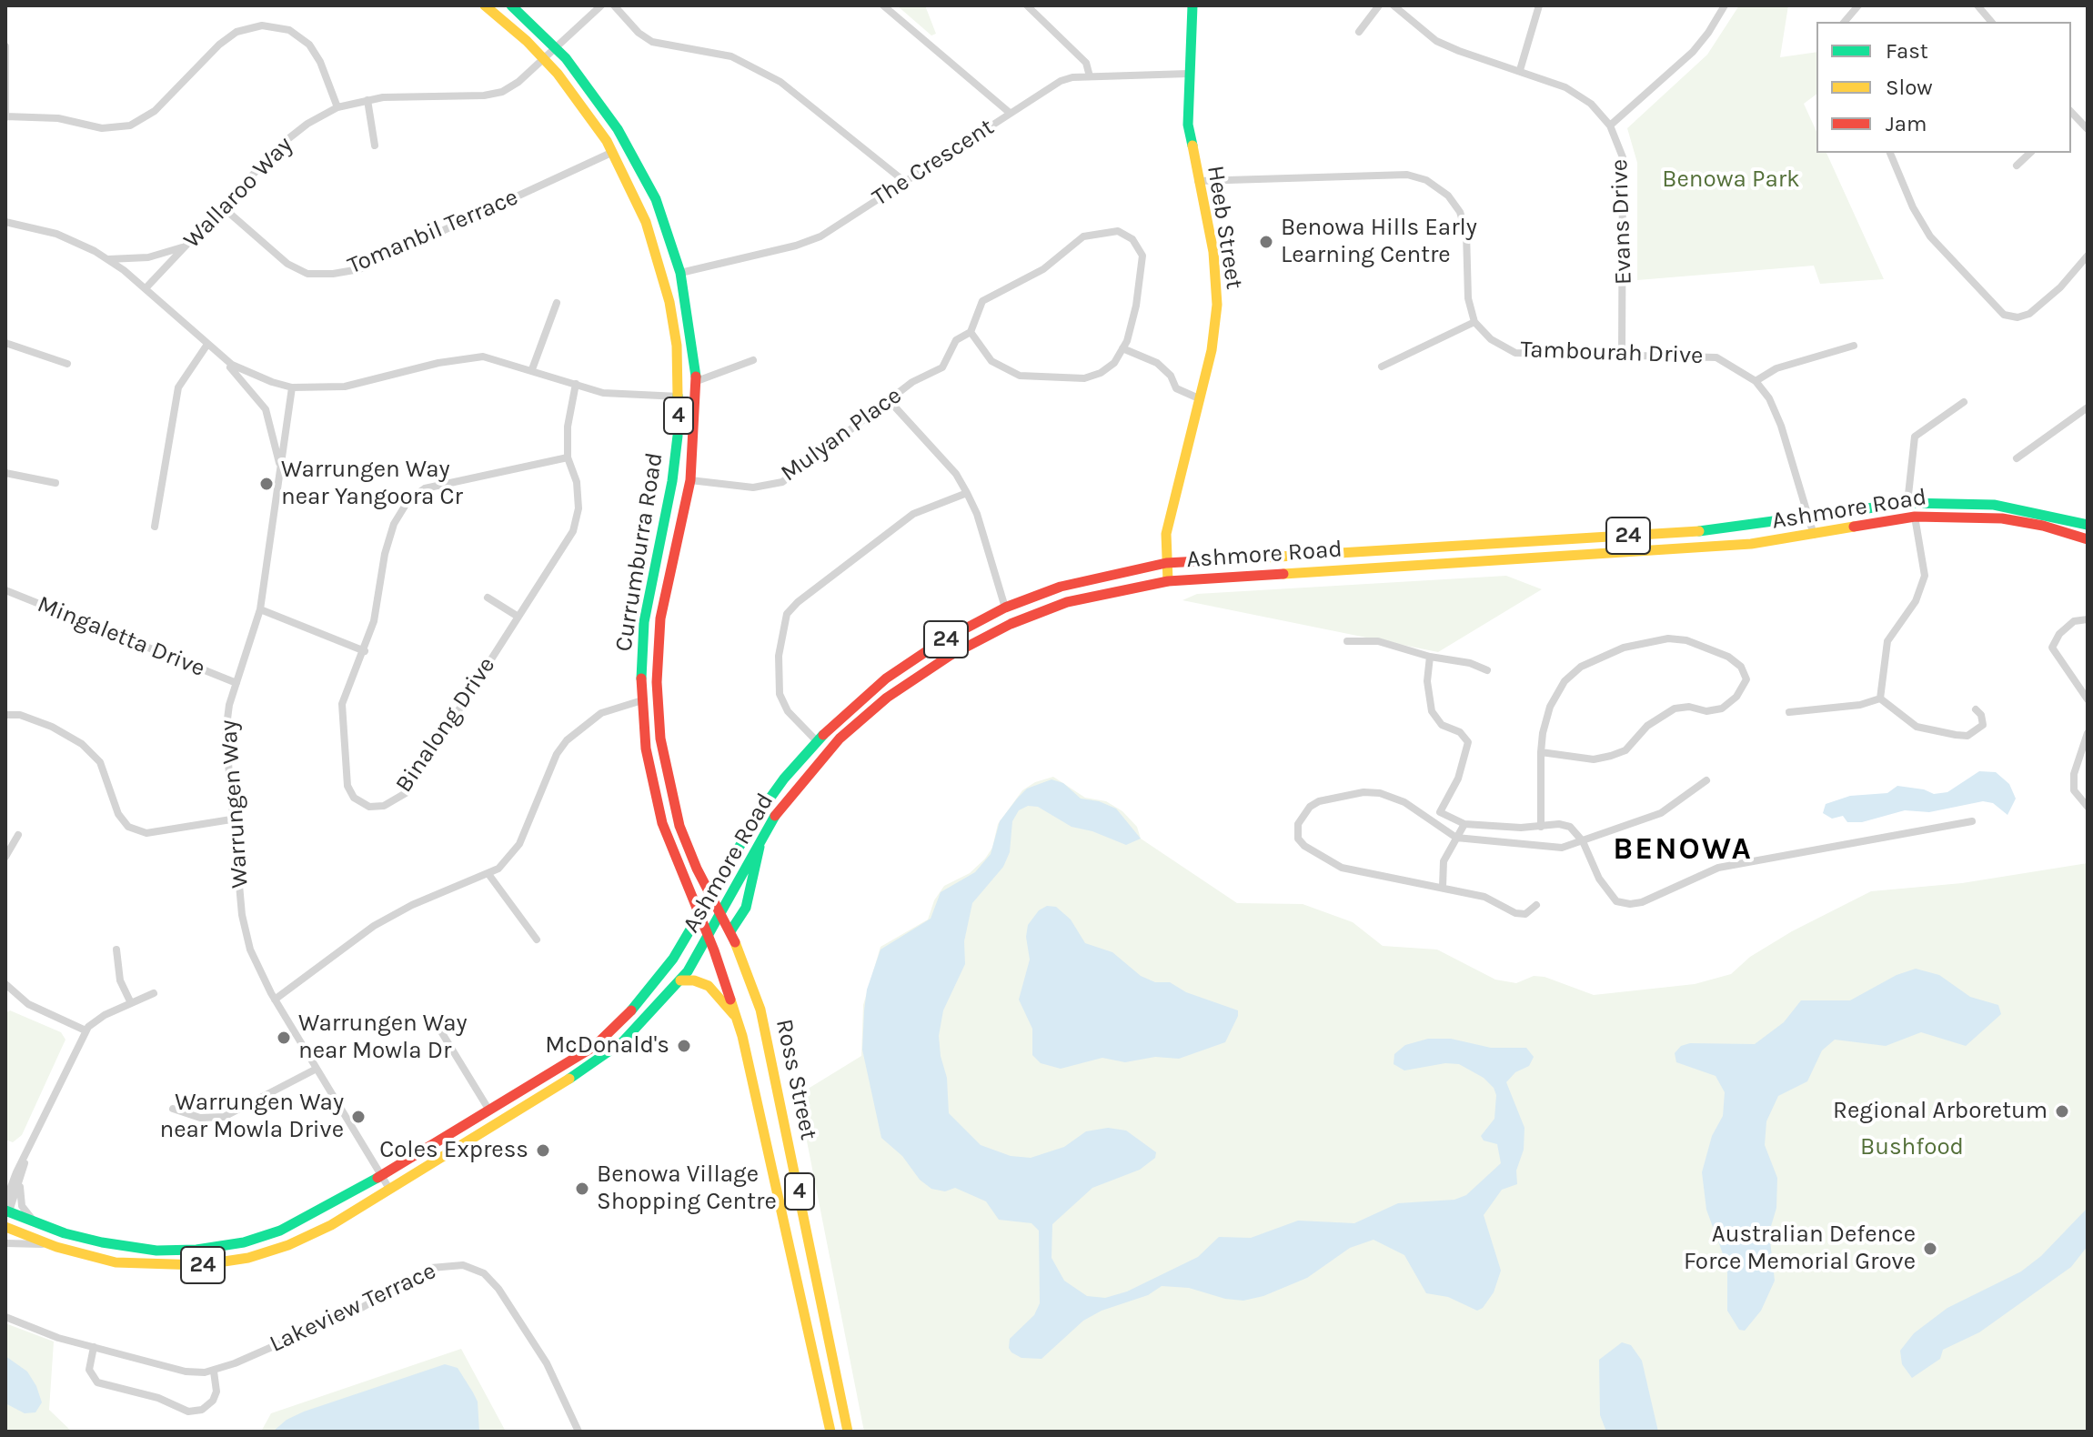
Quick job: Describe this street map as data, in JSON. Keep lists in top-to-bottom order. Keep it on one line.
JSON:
{"streets":{"main road":["Heeb Street","4","Ashmore Road","24","Currumburra Road","Ross Street"],"street":["The Crescent","Wallaroo Way","Evans Drive","Tomanbil Terrace","Tambourah Drive","Mulyan Place","Mingaletta Drive","Binalong Drive","Warrungen Way","Lakeview Terrace"]},"crossings":[["The Crescent","Heeb Street"],["The Crescent","Currumburra Road"],["Wallaroo Way","Tomanbil Terrace"],["Wallaroo Way","Currumburra Road"],["Evans Drive","Tambourah Drive"],["Heeb Street","Ashmore Road"],["Tomanbil Terrace","Currumburra Road"],["Tambourah Drive","Ashmore Road"],["Mulyan Place","Currumburra Road"],["Ashmore Road","Currumburra Road"],["Ashmore Road","Warrungen Way"],["Ashmore Road","Ross Street"],["Currumburra Road","Ross Street"],["Mingaletta Drive","Warrungen Way"]],"districts":["BENOWA"],"parks":["Benowa Park","Bushfood"],"places":["Benowa Hills Early Learning Centre","Warrungen Way near Yangoora Cr","Warrungen Way near Mowla Dr","McDonald's","Regional Arboretum","Warrungen Way near Mowla Drive","Coles Express","Benowa Village Shopping Centre","Australian Defence Force Memorial Grove"],"legend":["Fast","Slow","Jam"]}
